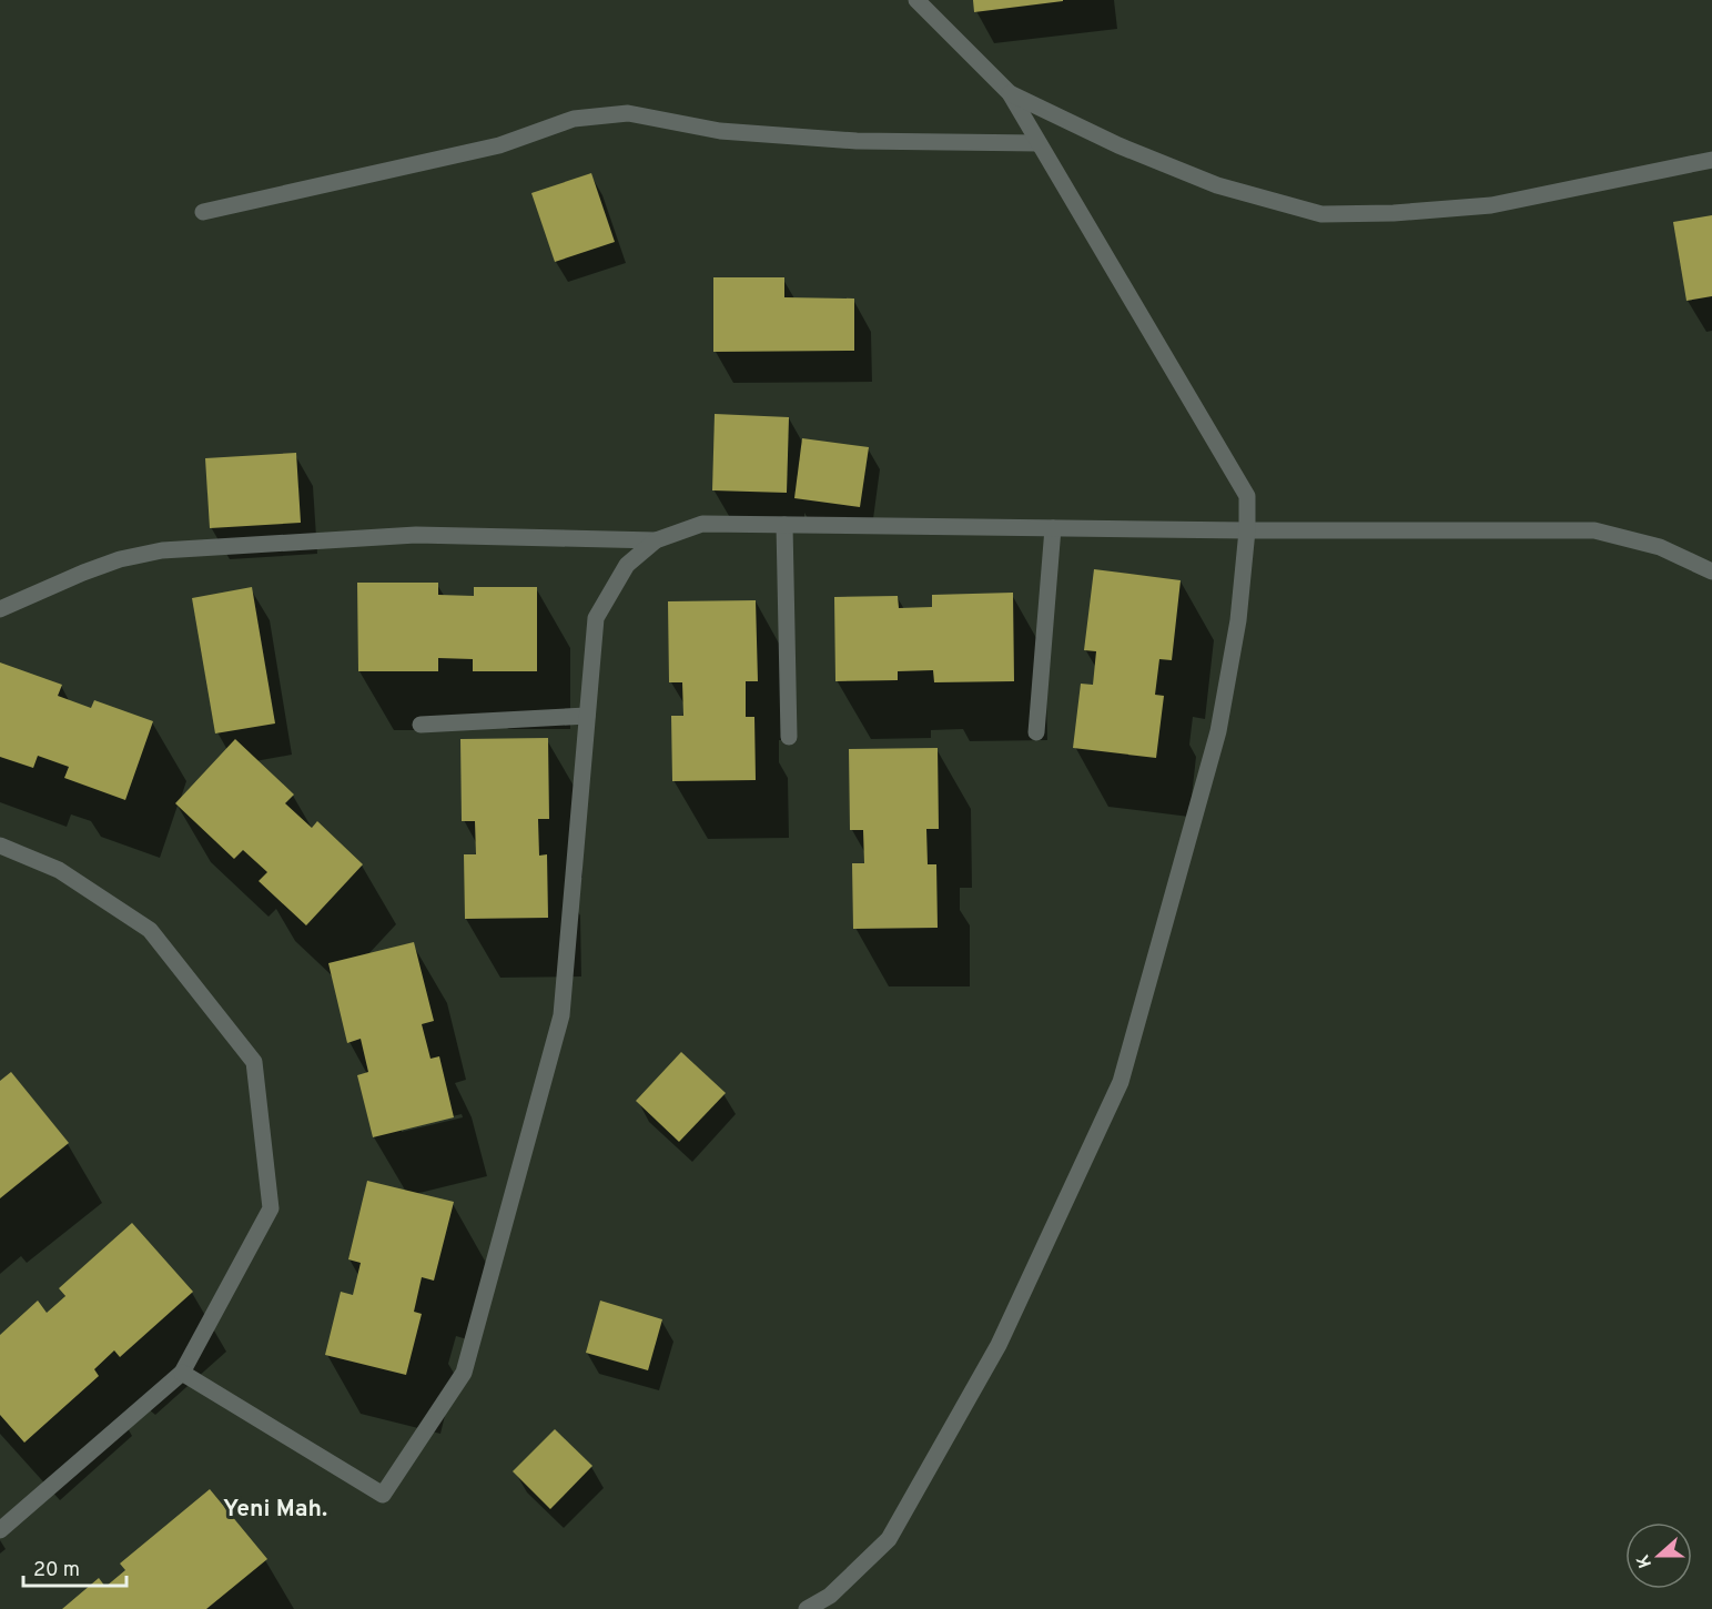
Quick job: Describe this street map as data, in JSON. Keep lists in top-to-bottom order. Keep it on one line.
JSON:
{"districts":["Yeni Mah."],"scale_bar":"20 m","north":"left"}
